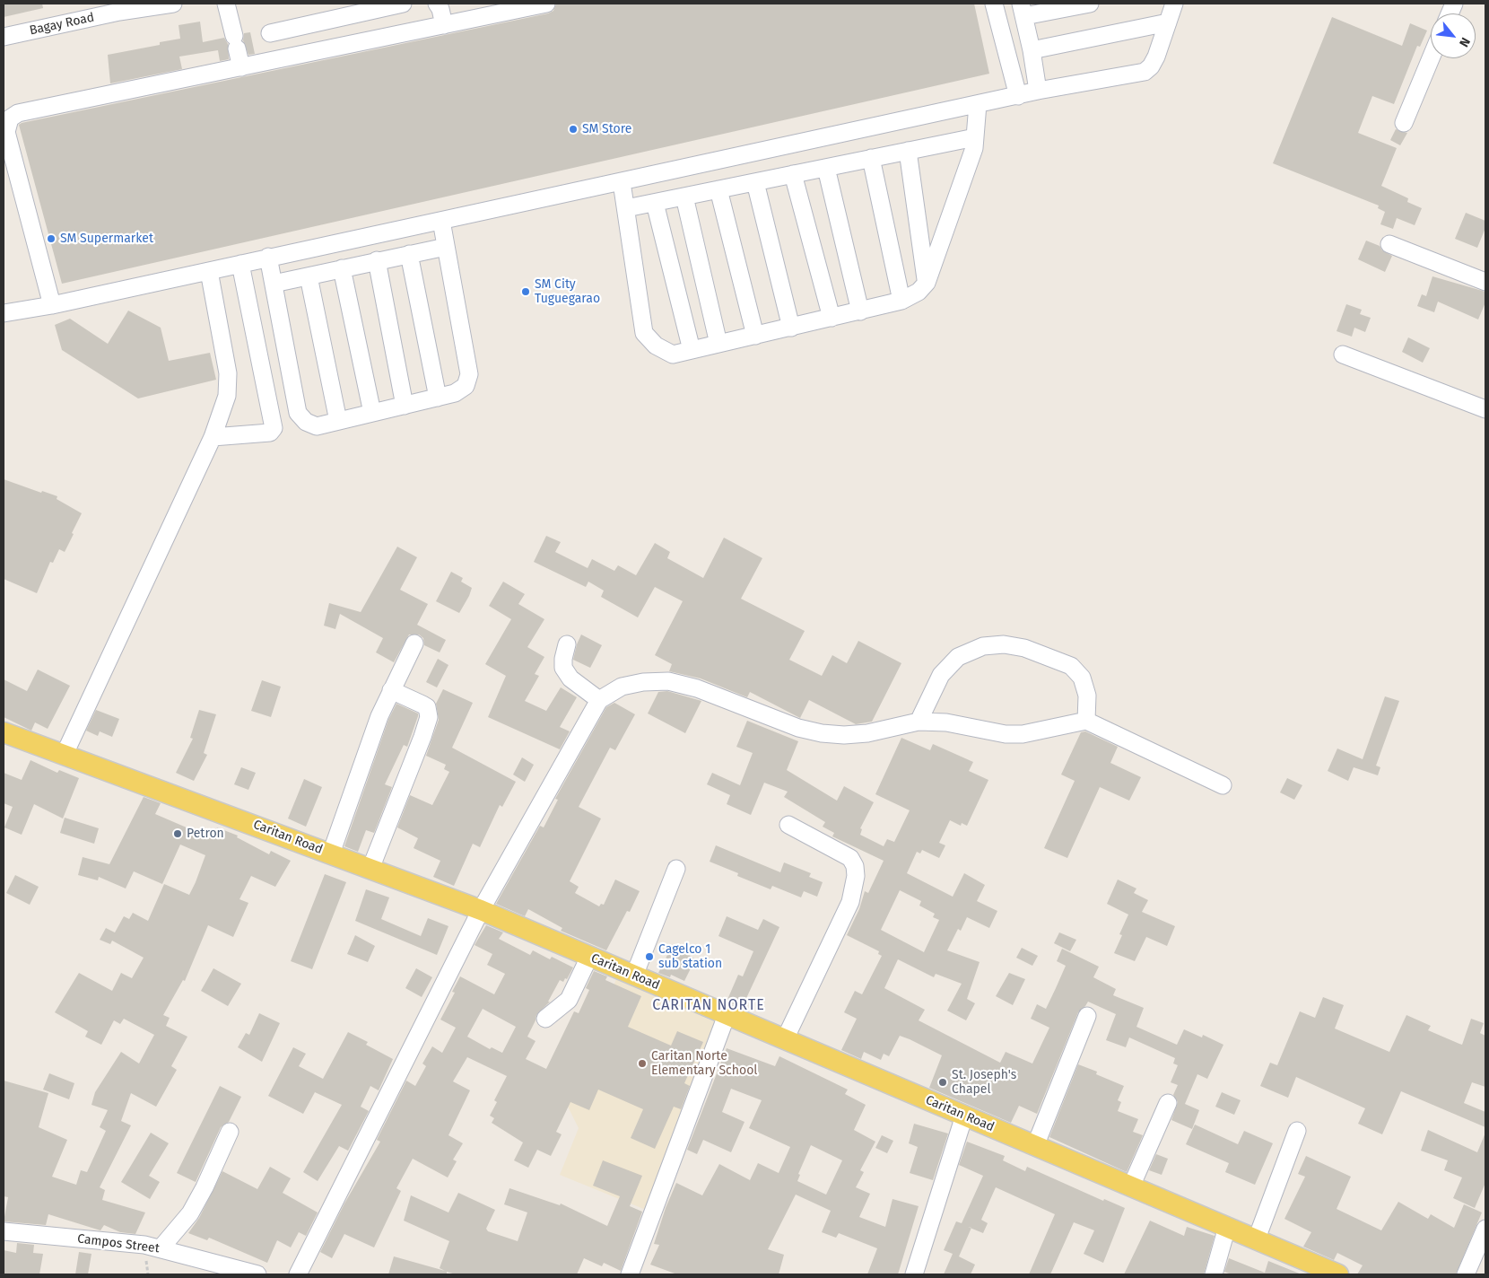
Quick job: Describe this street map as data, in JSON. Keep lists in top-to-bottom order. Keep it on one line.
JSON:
{"streets":{"main road":["Caritan Road"],"street":["Bagay Road","Campos Street"]},"districts":["CARITAN NORTE"],"places":["SM Store","SM Supermarket","SM City Tuguegarao","Petron","Cagelco 1 sub station","Caritan Norte Elementary School","St. Joseph's Chapel"],"north":"bottom right"}
